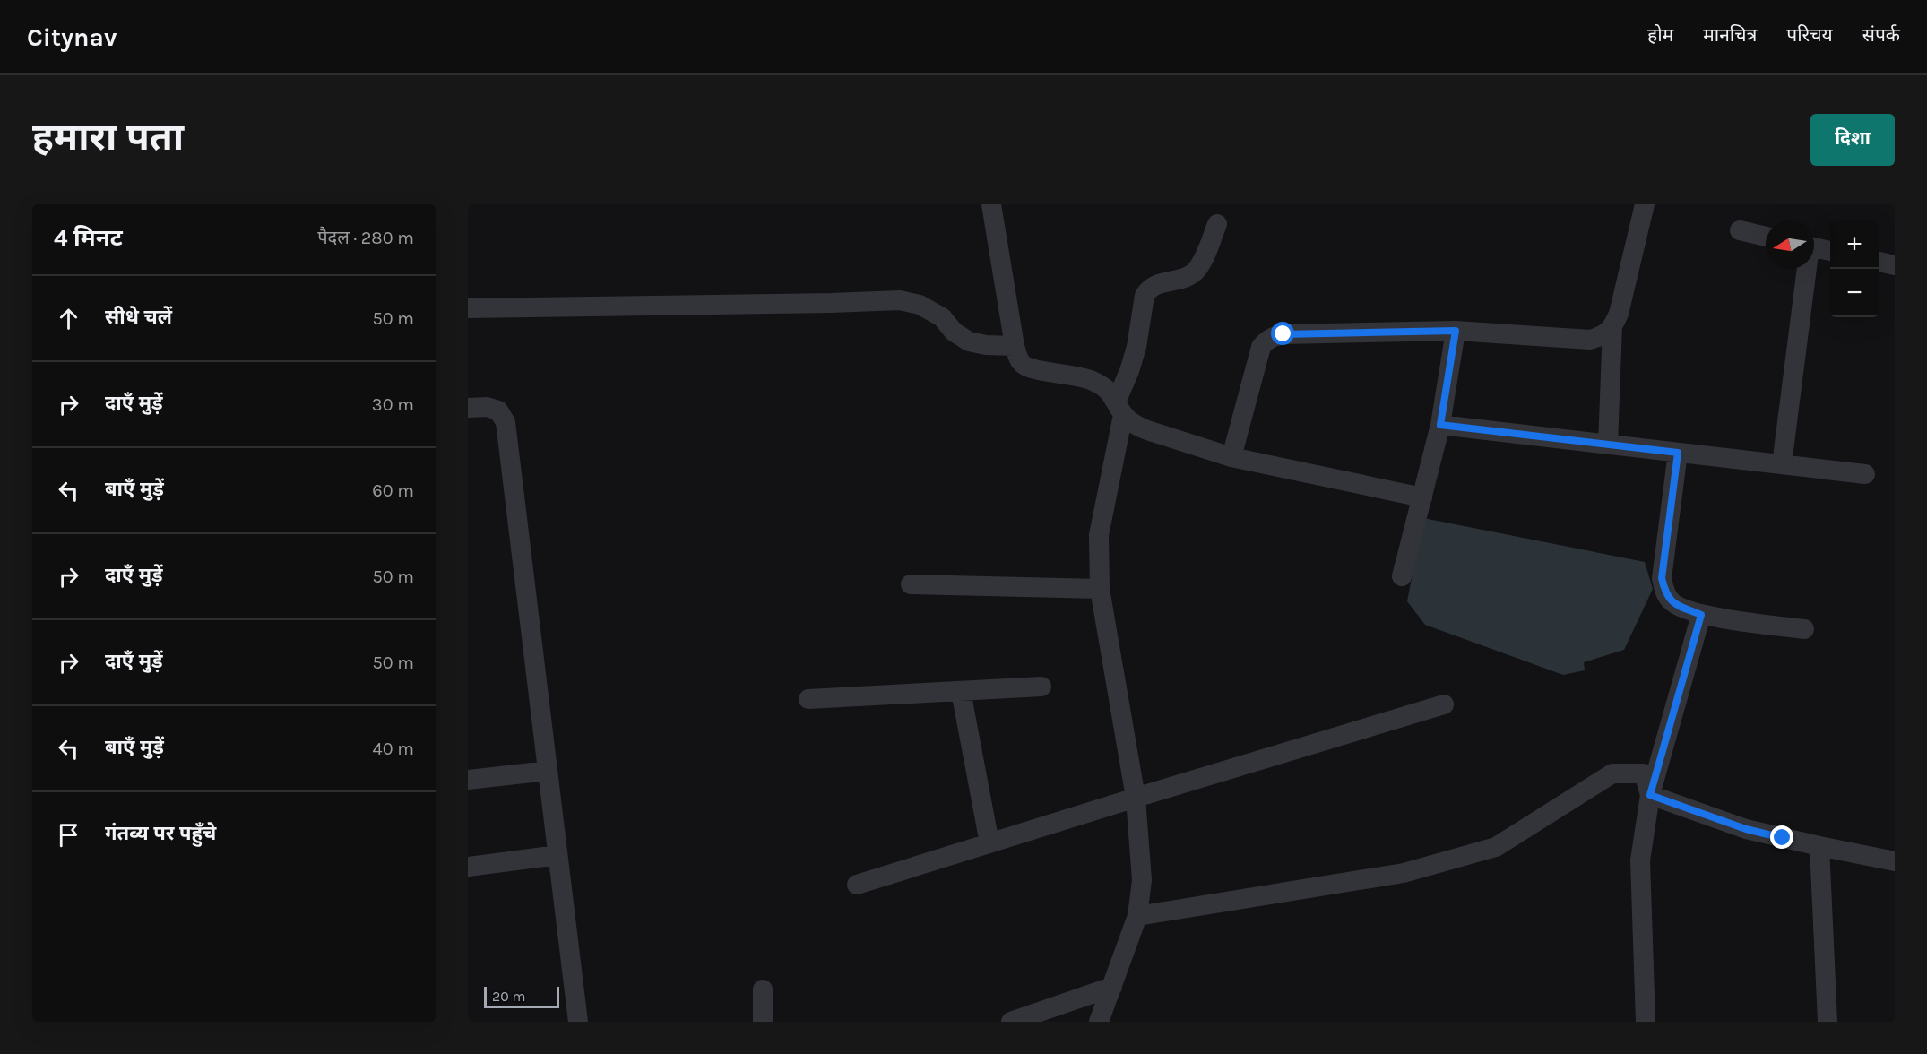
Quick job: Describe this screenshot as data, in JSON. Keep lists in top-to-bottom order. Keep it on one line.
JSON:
{"scale_bar":"20 m","north":"left","page":{"header":"Citynav","nav":["होम","मानचित्र","परिचय","संपर्क"],"buttons":"दिशा","title":"हमारा पता","heading":["4 मिनट","पैदल · 280 m"],"map_buttons":["+","−"],"list":[["सीधे चलें","50 m"],["दाएँ मुड़ें","30 m"],["बाएँ मुड़ें","60 m"],["दाएँ मुड़ें","50 m"],["दाएँ मुड़ें","50 m"],["बाएँ मुड़ें","40 m"],"गंतव्य पर पहुँचे"],"scale":"20 m"}}
